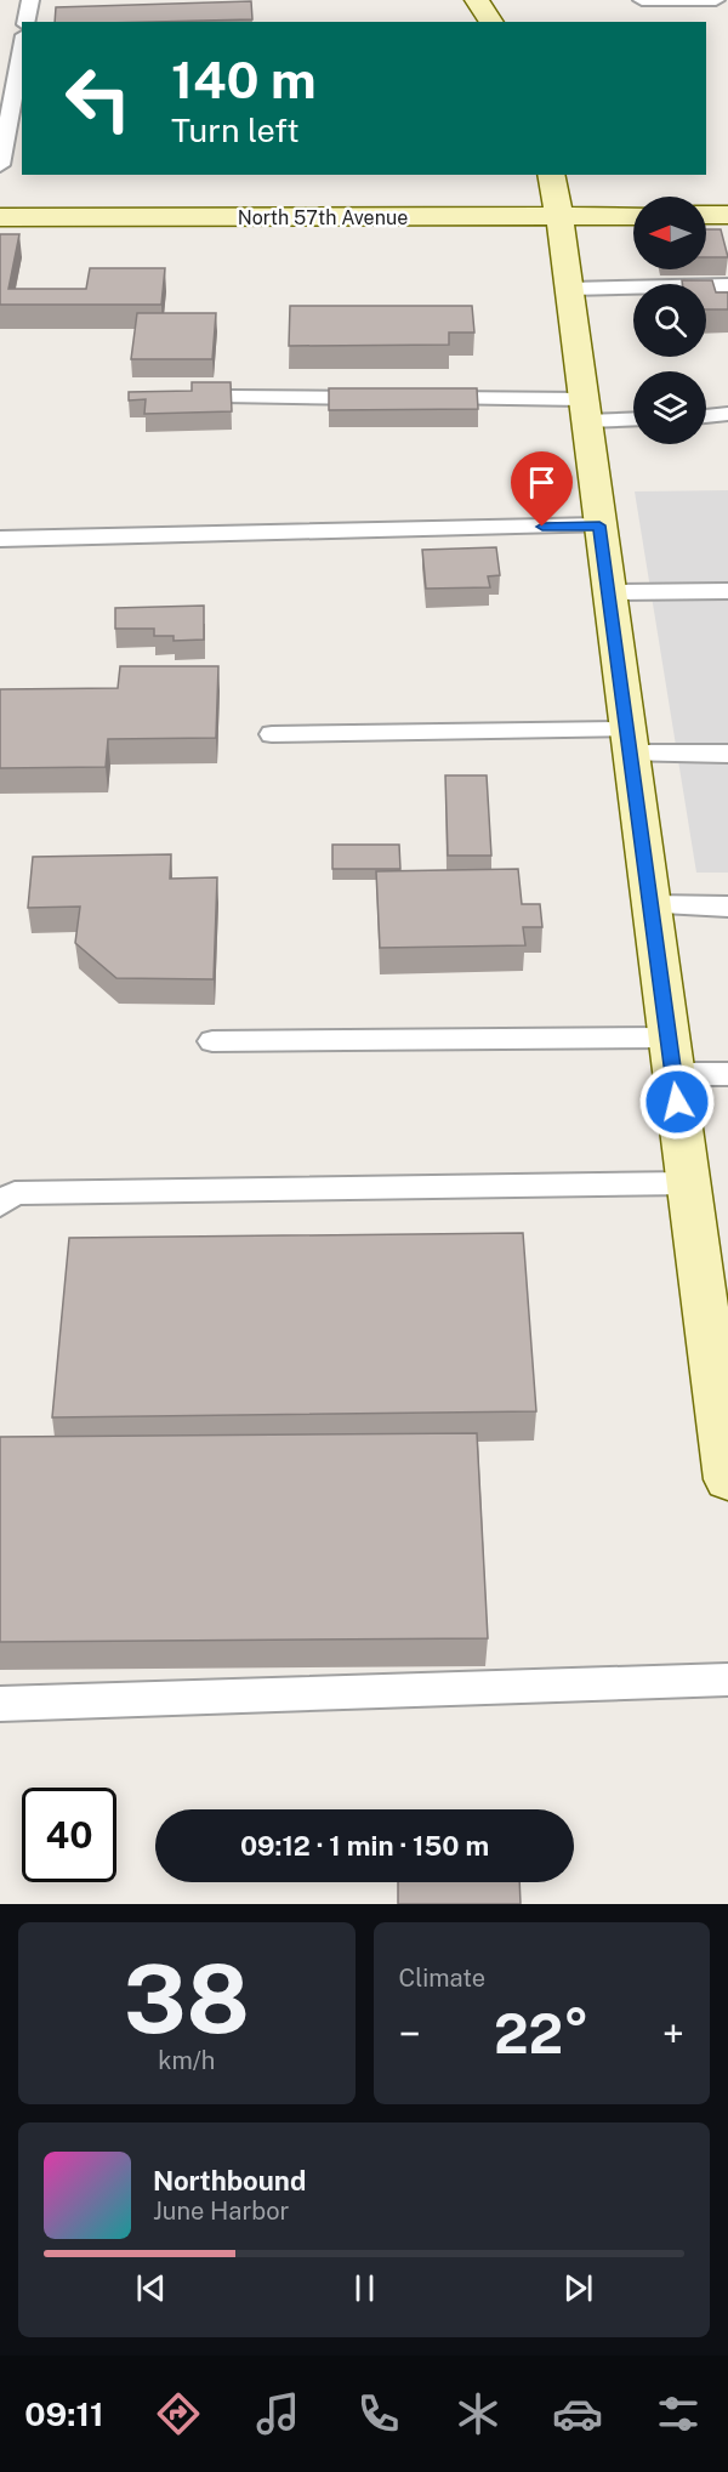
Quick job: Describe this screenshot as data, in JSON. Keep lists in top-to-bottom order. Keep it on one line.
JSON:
{"streets":{"street":["North 57th Avenue"]},"north":"left","page":{"turn":["140 m","Turn left"],"limit":"40","trip":"09:12 · 1 min · 150 m","tile":[["38","km/h"],"Climate"],"heat":["−","22°","+"],"song":["Northbound","June Harbor"],"tabs":"09:11"}}
